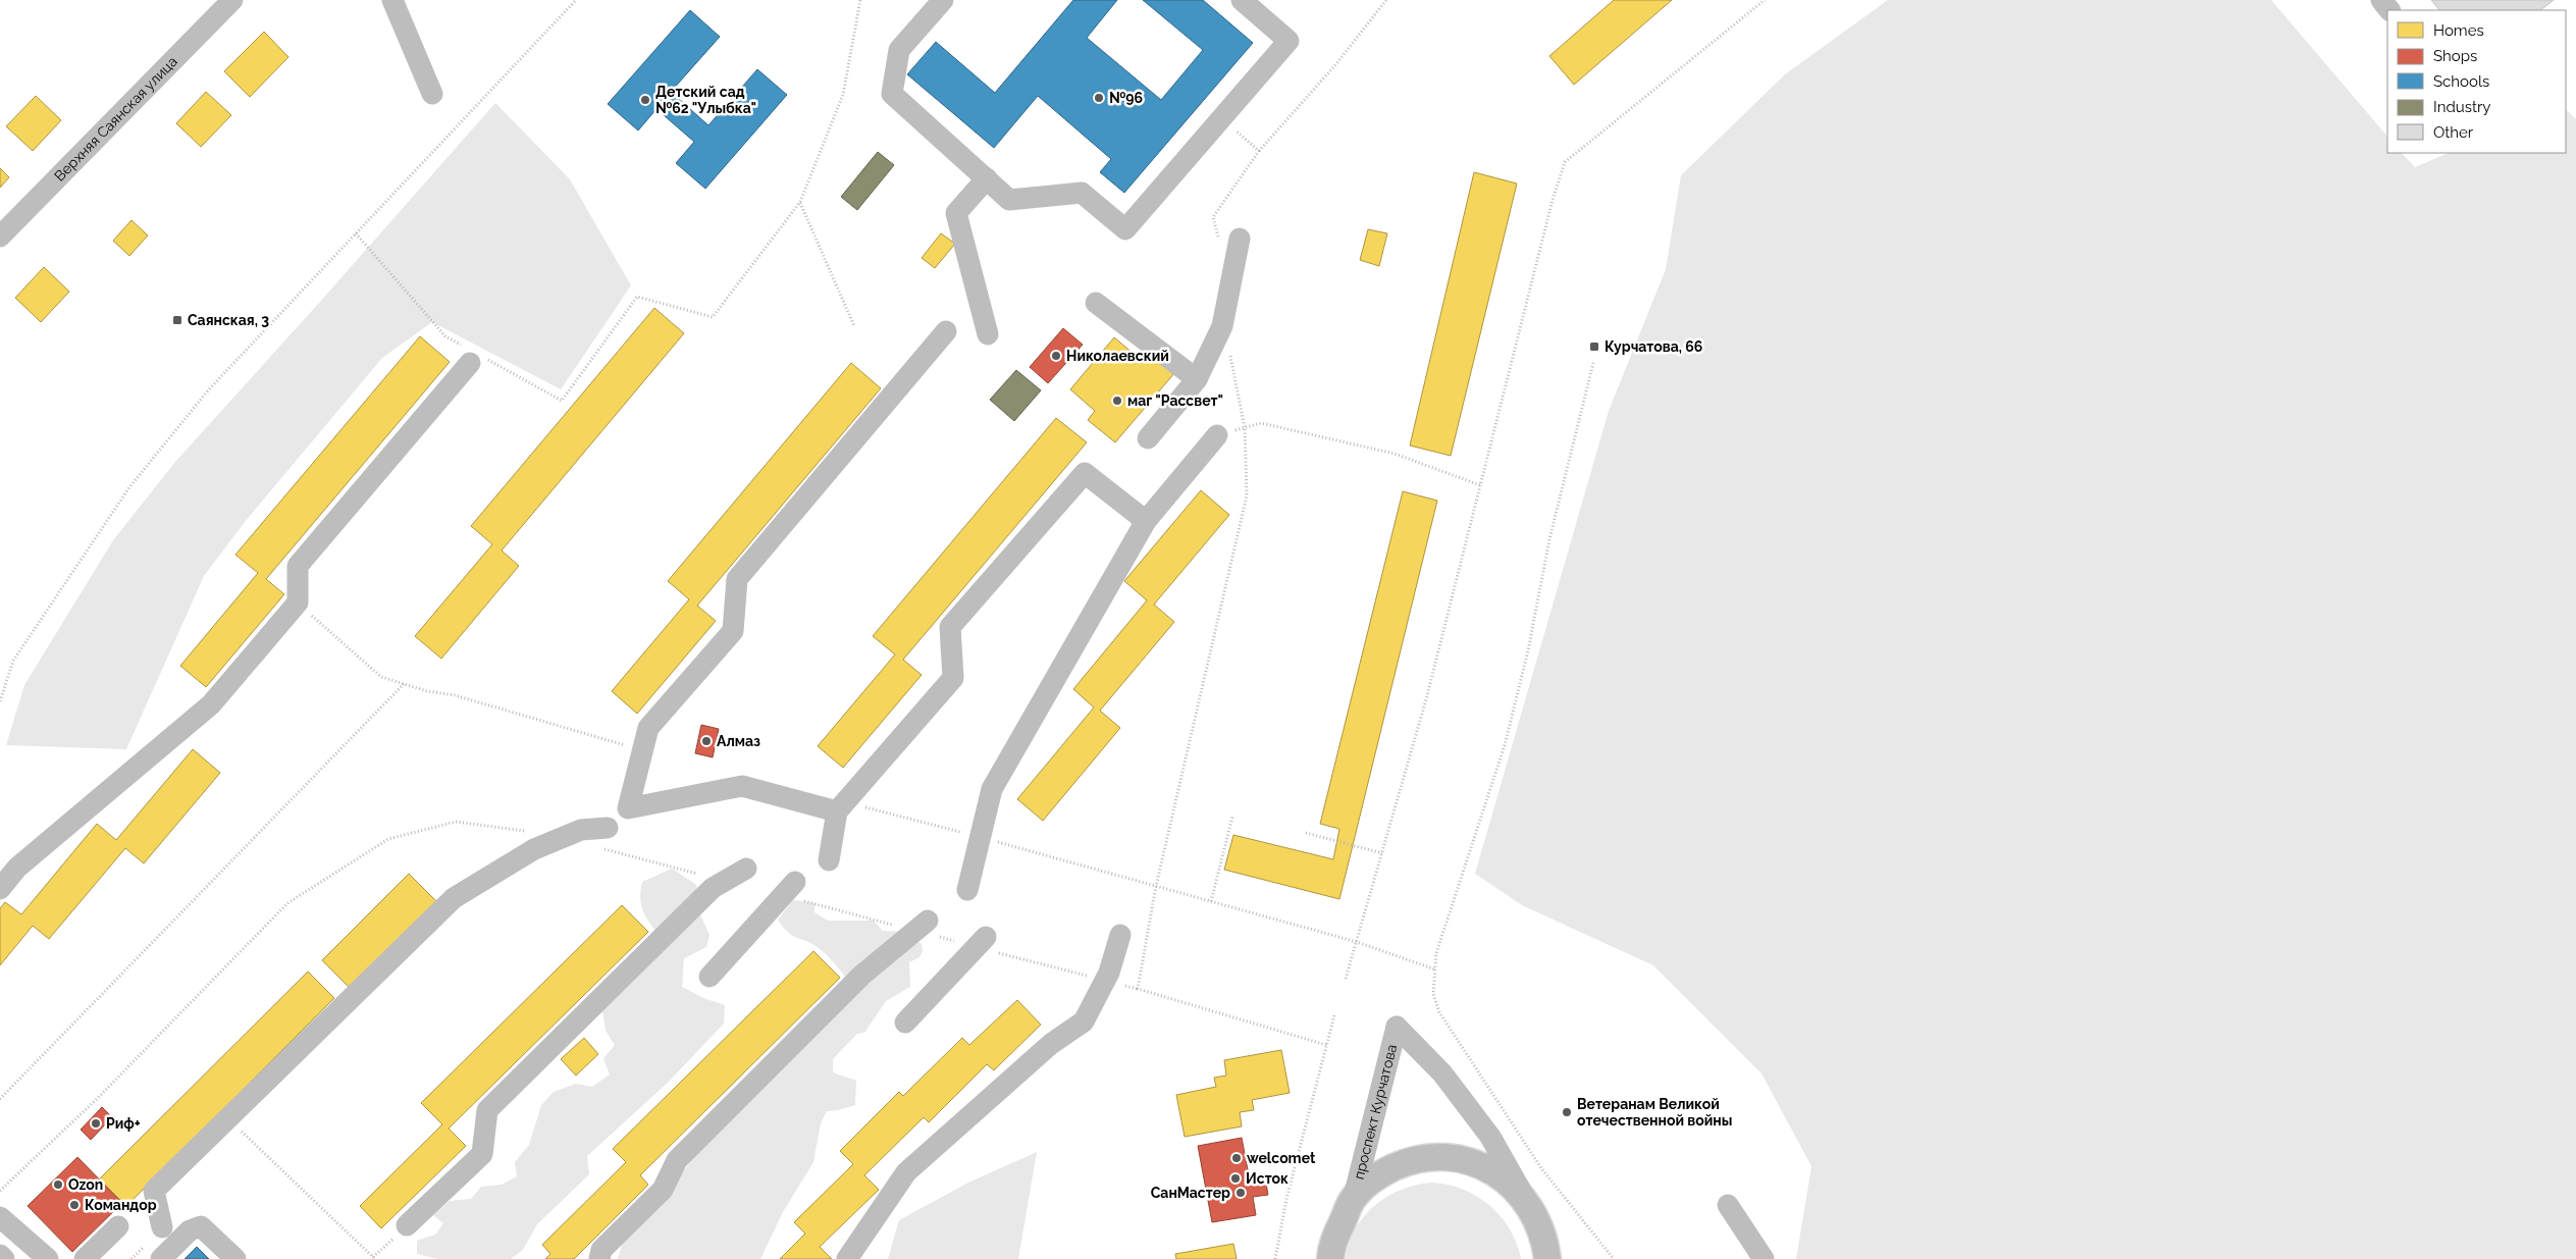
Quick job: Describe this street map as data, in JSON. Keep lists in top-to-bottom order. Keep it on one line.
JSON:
{"streets":{"street":["Верхняя Саянская улица","проспект Курчатова"]},"places":{"other":["№96","Детский сад №62 \"Улыбка\"","Николаевский","маг \"Рассвет\"","Алмаз","Ветеранам Великой отечественной войны","Риф+","welcomet","Исток","Ozon","СанМастер","Командор"],"transit":["Саянская, 3","Курчатова, 66"]},"legend":["Homes","Shops","Schools","Industry","Other"]}
